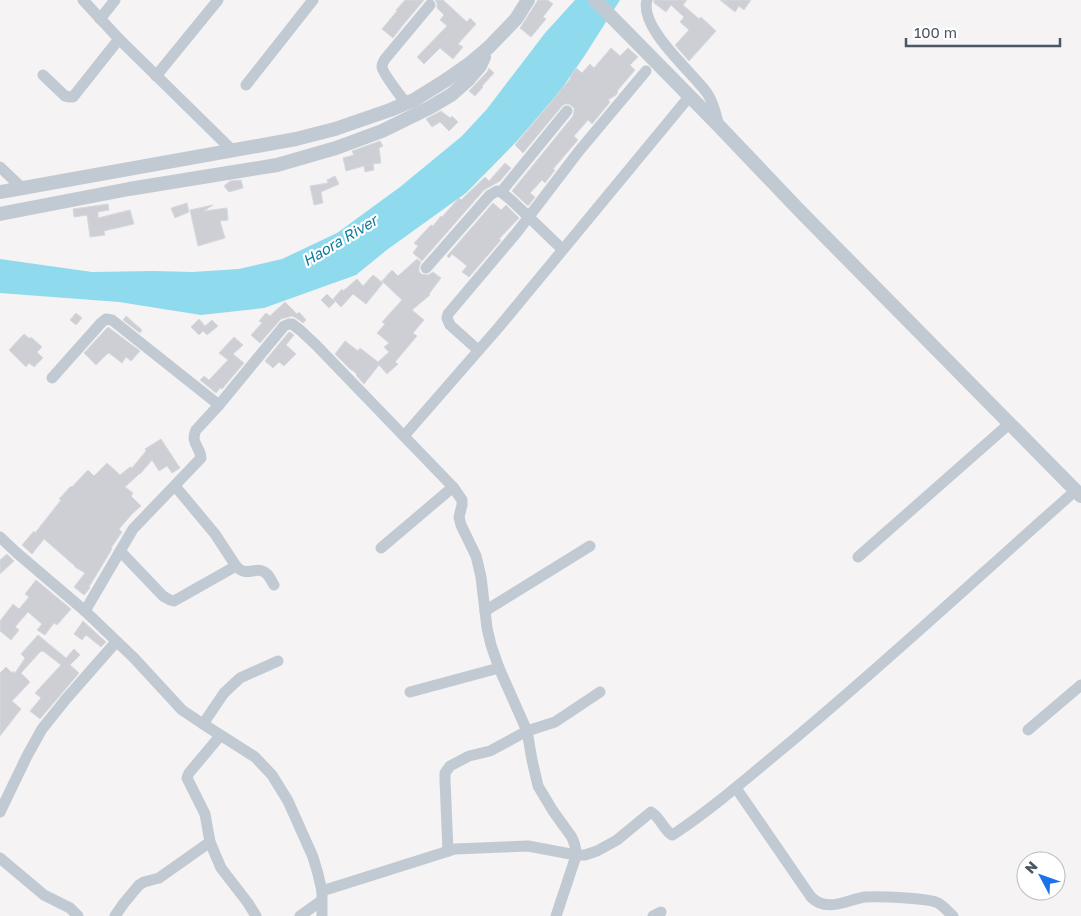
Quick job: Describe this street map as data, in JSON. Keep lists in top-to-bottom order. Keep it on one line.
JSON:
{"water":["Haora River"],"scale_bar":"100 m","north":"top left"}
